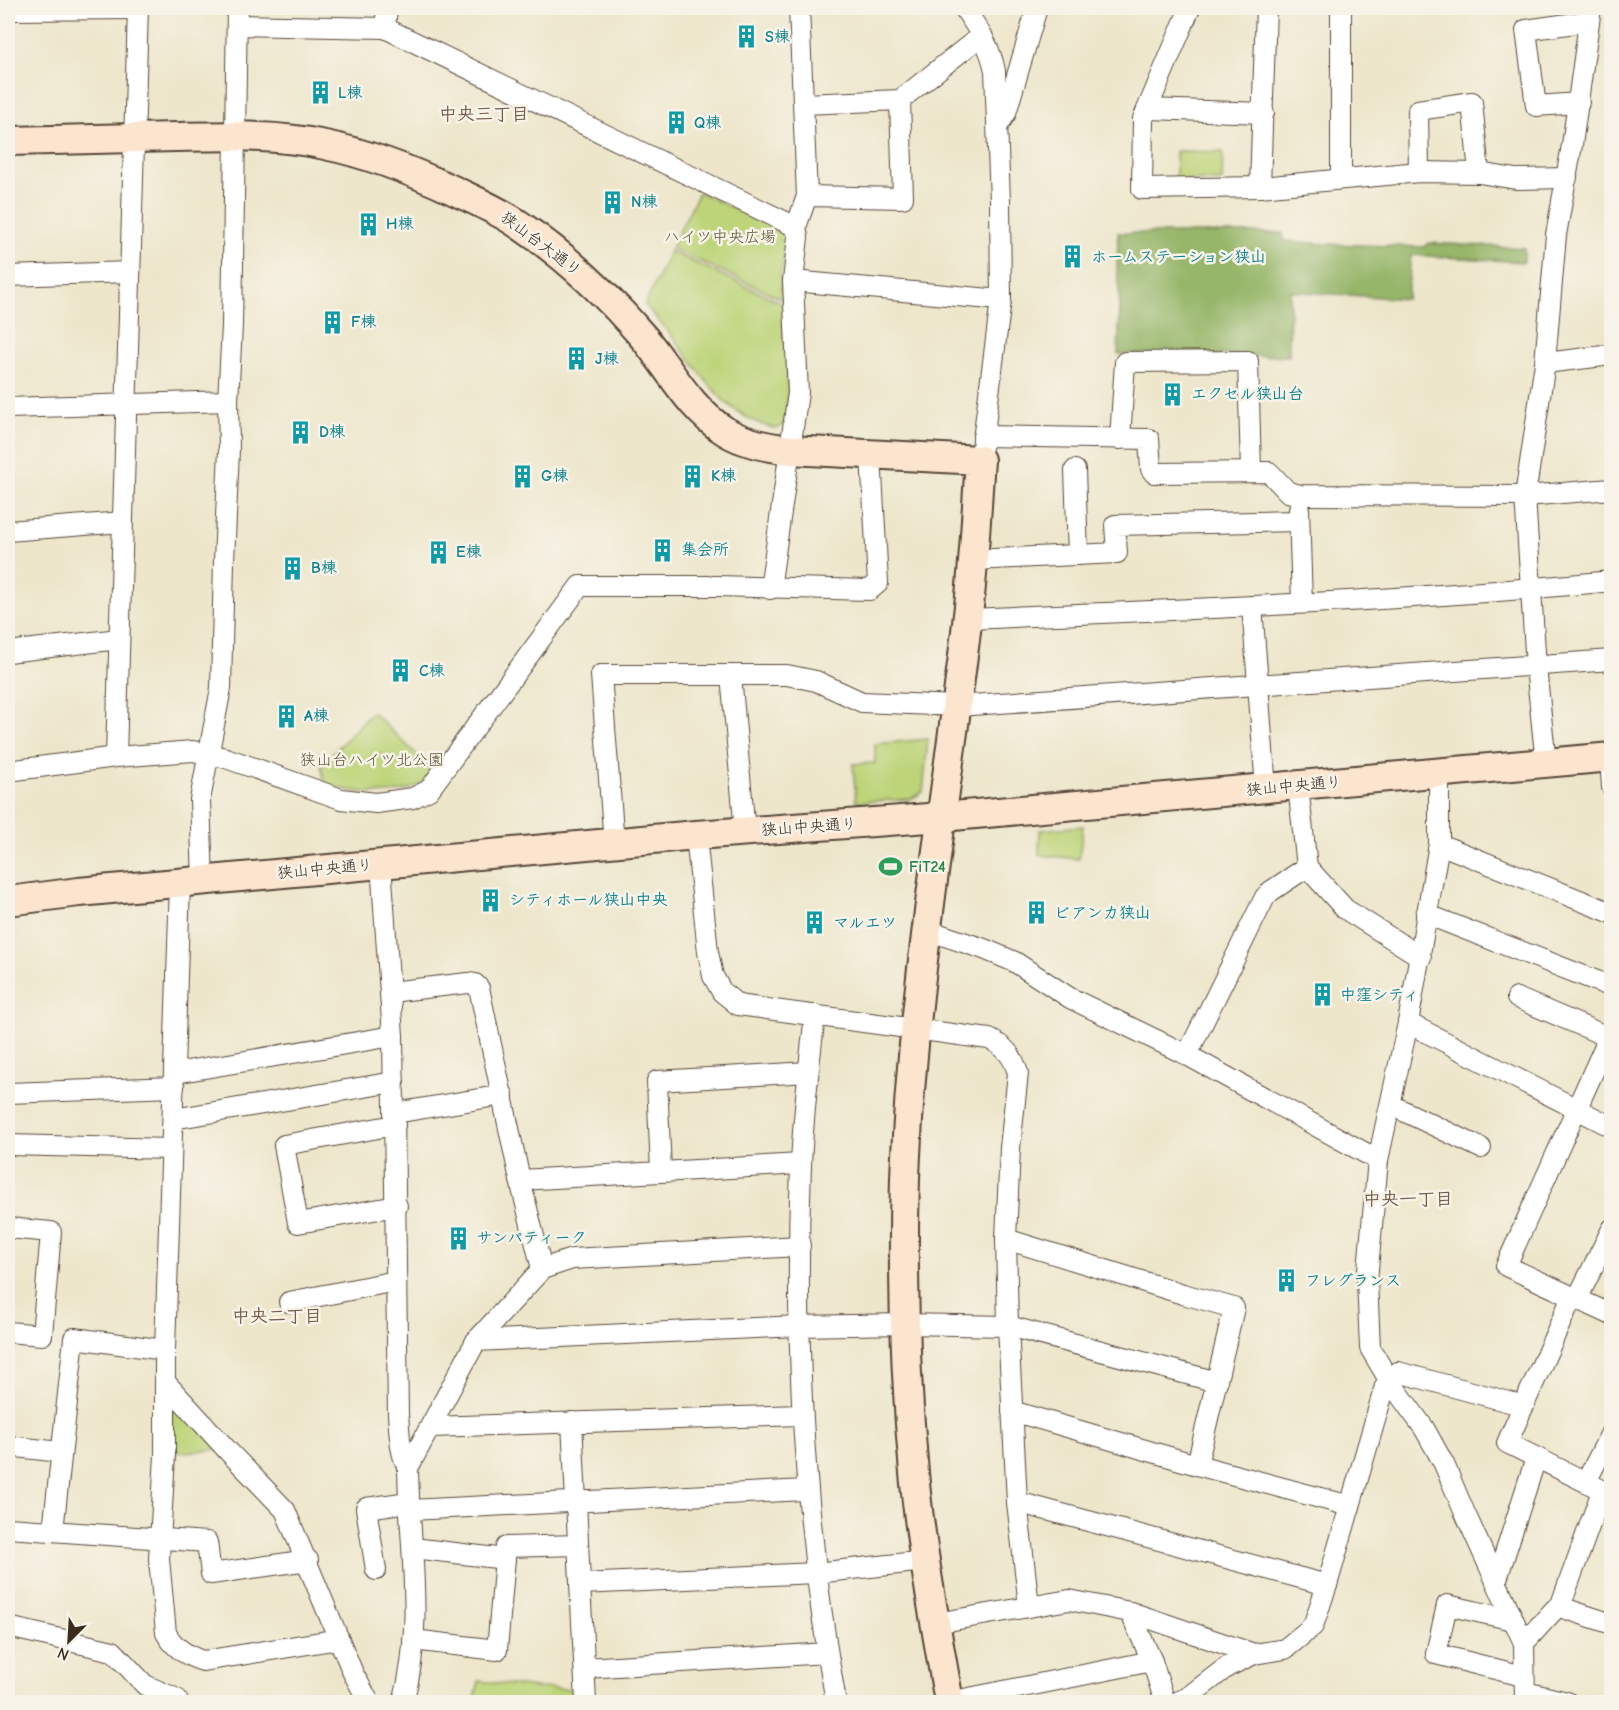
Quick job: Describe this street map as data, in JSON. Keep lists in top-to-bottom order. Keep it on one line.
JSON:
{"streets":{"street":["狭山台大通り","狭山中央通り"]},"districts":["中央三丁目","中央一丁目","中央二丁目"],"parks":["ハイツ中央広場","狭山台ハイツ北公園"],"places":{"building":["S棟","L棟","Q棟","N棟","H棟","ホームステーション狭山","F棟","J棟","エクセル狭山台","D棟","G棟","K棟","集会所","E棟","B棟","C棟","A棟","シティホール狭山中央","ビアンカ狭山","マルエツ","中窪シティ","サンパティーク","フレグランス"],"sports":["FiT24"]},"north":"bottom left"}
